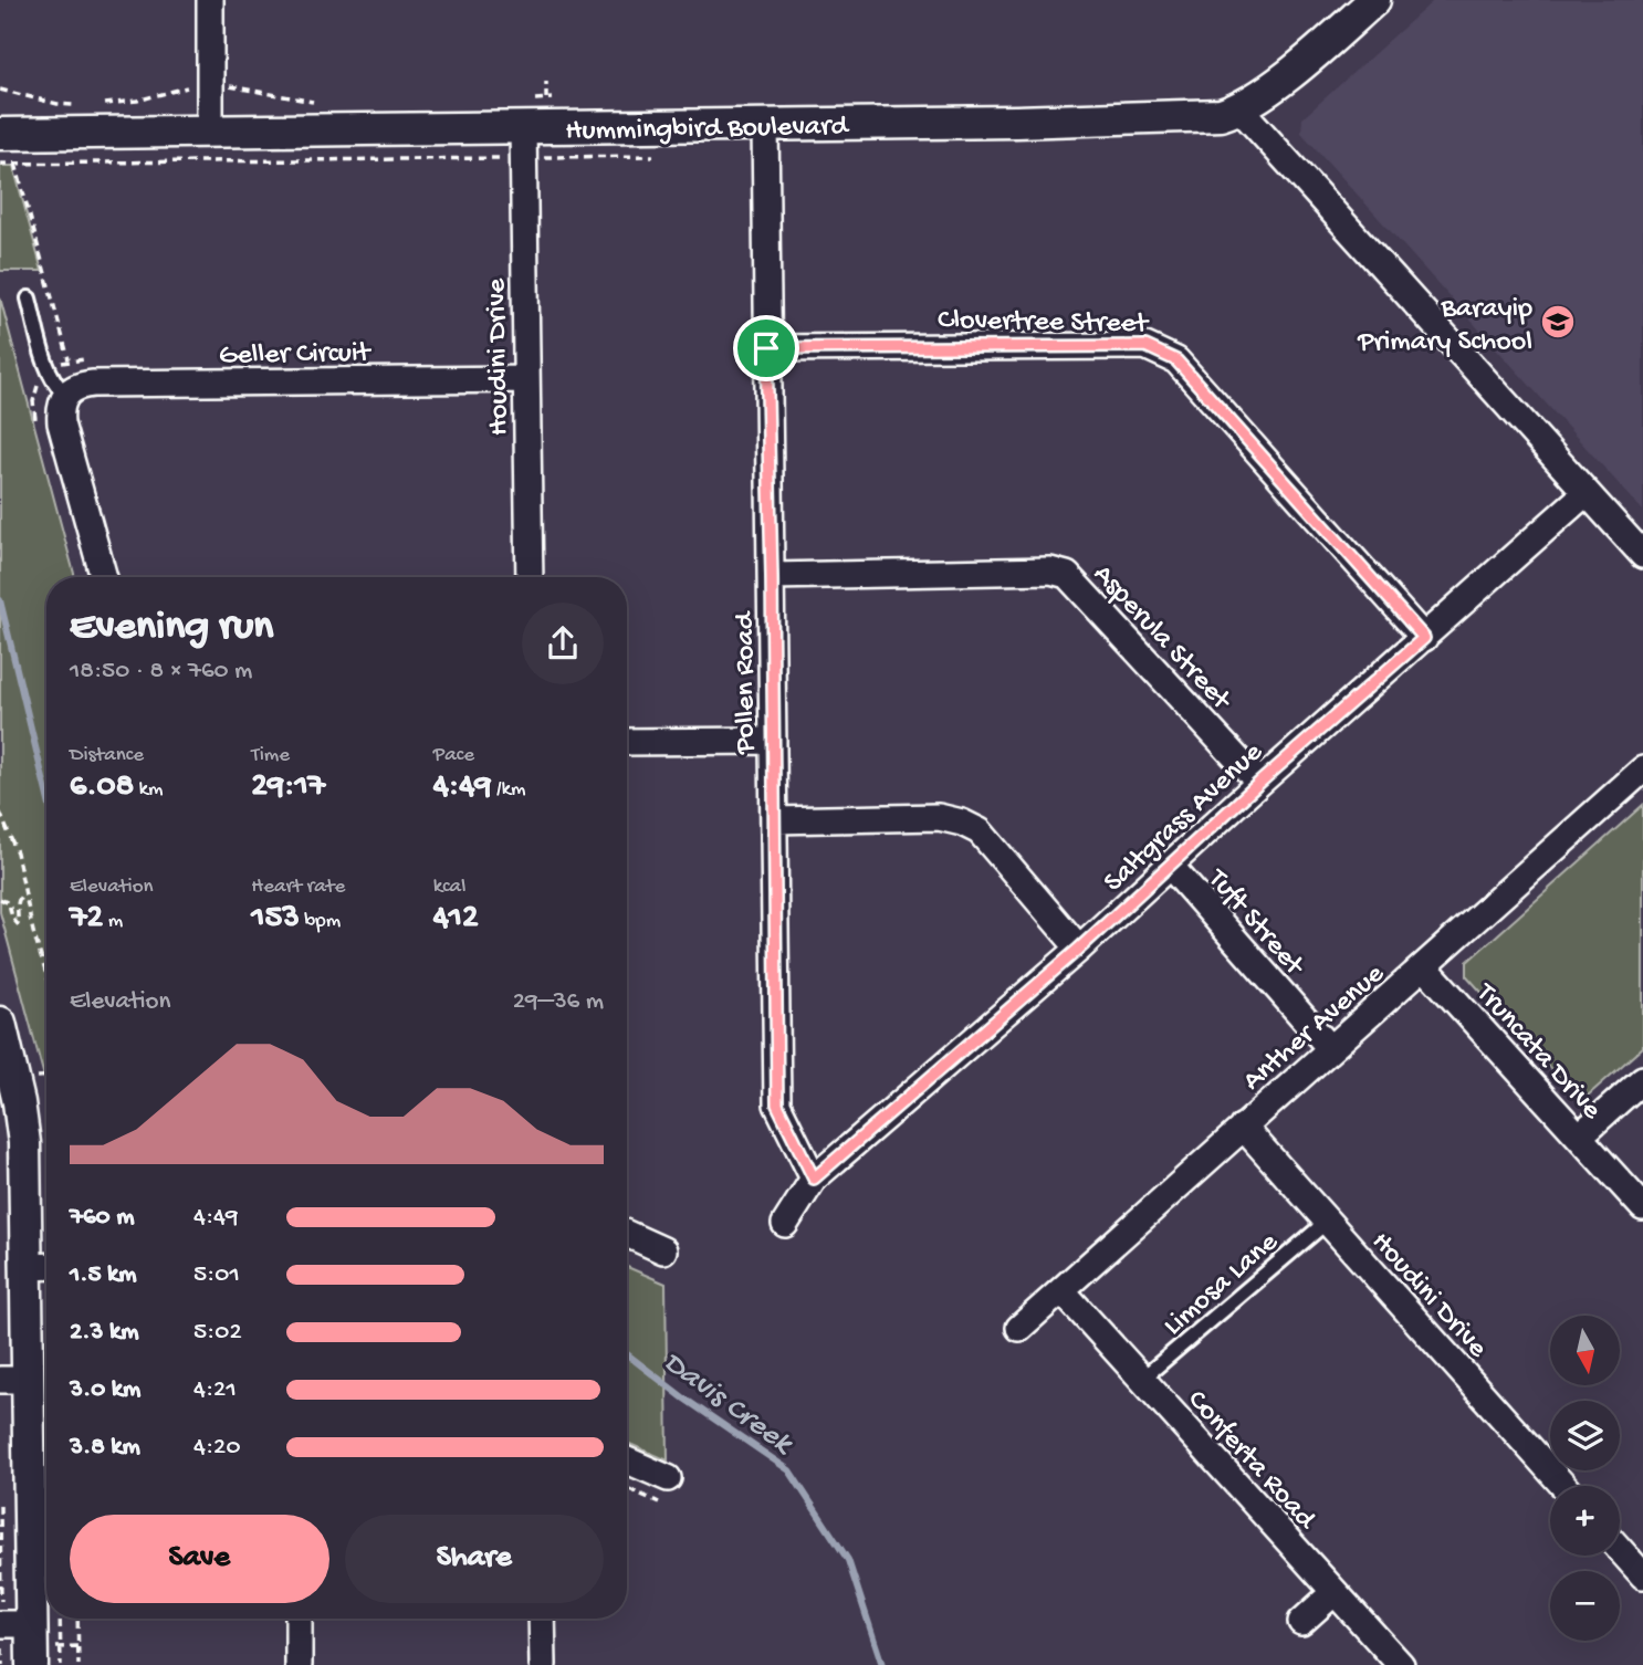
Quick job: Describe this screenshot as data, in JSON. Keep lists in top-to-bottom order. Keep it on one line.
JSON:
{"streets":{"street":["Hummingbird Boulevard","Clovertree Street","Geller Circuit","Houdini Drive","Asperula Street","Pollen Road","Saltgrass Avenue","Tuft Street","Anther Avenue","Truncata Drive","Conferta Road"],"lane":["Limosa Lane"]},"crossings":[["Hummingbird Boulevard","Houdini Drive"],["Hummingbird Boulevard","Pollen Road"],["Clovertree Street","Pollen Road"],["Clovertree Street","Saltgrass Avenue"],["Geller Circuit","Houdini Drive"],["Houdini Drive","Anther Avenue"],["Houdini Drive","Limosa Lane"],["Asperula Street","Pollen Road"],["Asperula Street","Saltgrass Avenue"],["Pollen Road","Saltgrass Avenue"],["Saltgrass Avenue","Tuft Street"],["Tuft Street","Anther Avenue"],["Anther Avenue","Truncata Drive"],["Anther Avenue","Conferta Road"],["Limosa Lane","Conferta Road"]],"water":["Davis Creek"],"places":{"school or university":["Barayip Primary School"]},"north":"bottom","page":{"heading":["Evening run","18:50 · 8 × 760 m"],"stats":[["Distance","6.08 km"],["Time","29:17"],["Pace","4:49 /km"],["Elevation","72 m"],["Heart rate","153 bpm"],["kcal","412"]],"chart":["Elevation","29–36 m"],"list":[{"name":"760 m","note":"4:49"},{"name":"1.5 km","note":"5:01"},{"name":"2.3 km","note":"5:02"},{"name":"3.0 km","note":"4:21"},{"name":"3.8 km","note":"4:20"}],"map_buttons":["+","−"],"buttons":["Save","Share"]}}
